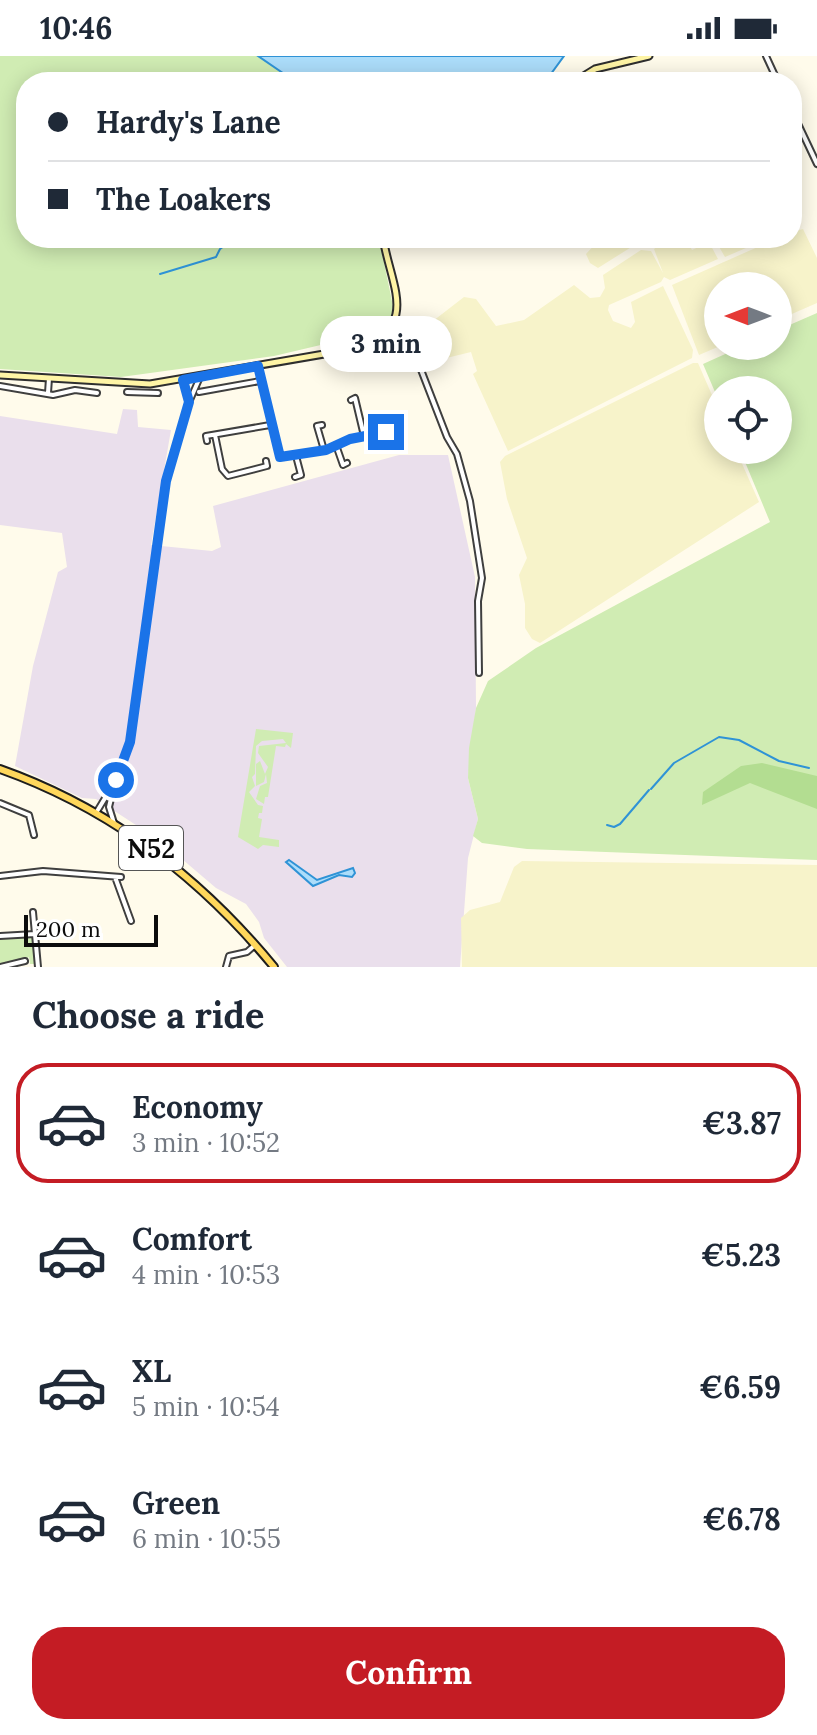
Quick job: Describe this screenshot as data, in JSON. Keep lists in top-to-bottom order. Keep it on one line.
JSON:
{"streets":{"main road":["N52"]},"scale_bar":"200 m","north":"left","page":{"status":"10:46","banner":["Hardy's Lane","The Loakers"],"bubble":"3 min","scale":"200 m","heading":"Choose a ride","list":[{"name":"Economy","note":"3 min · 10:52","value":"€3.87"},{"name":"Comfort","note":"4 min · 10:53","value":"€5.23"},{"name":"XL","note":"5 min · 10:54","value":"€6.59"},{"name":"Green","note":"6 min · 10:55","value":"€6.78"}],"buttons":"Confirm"}}
